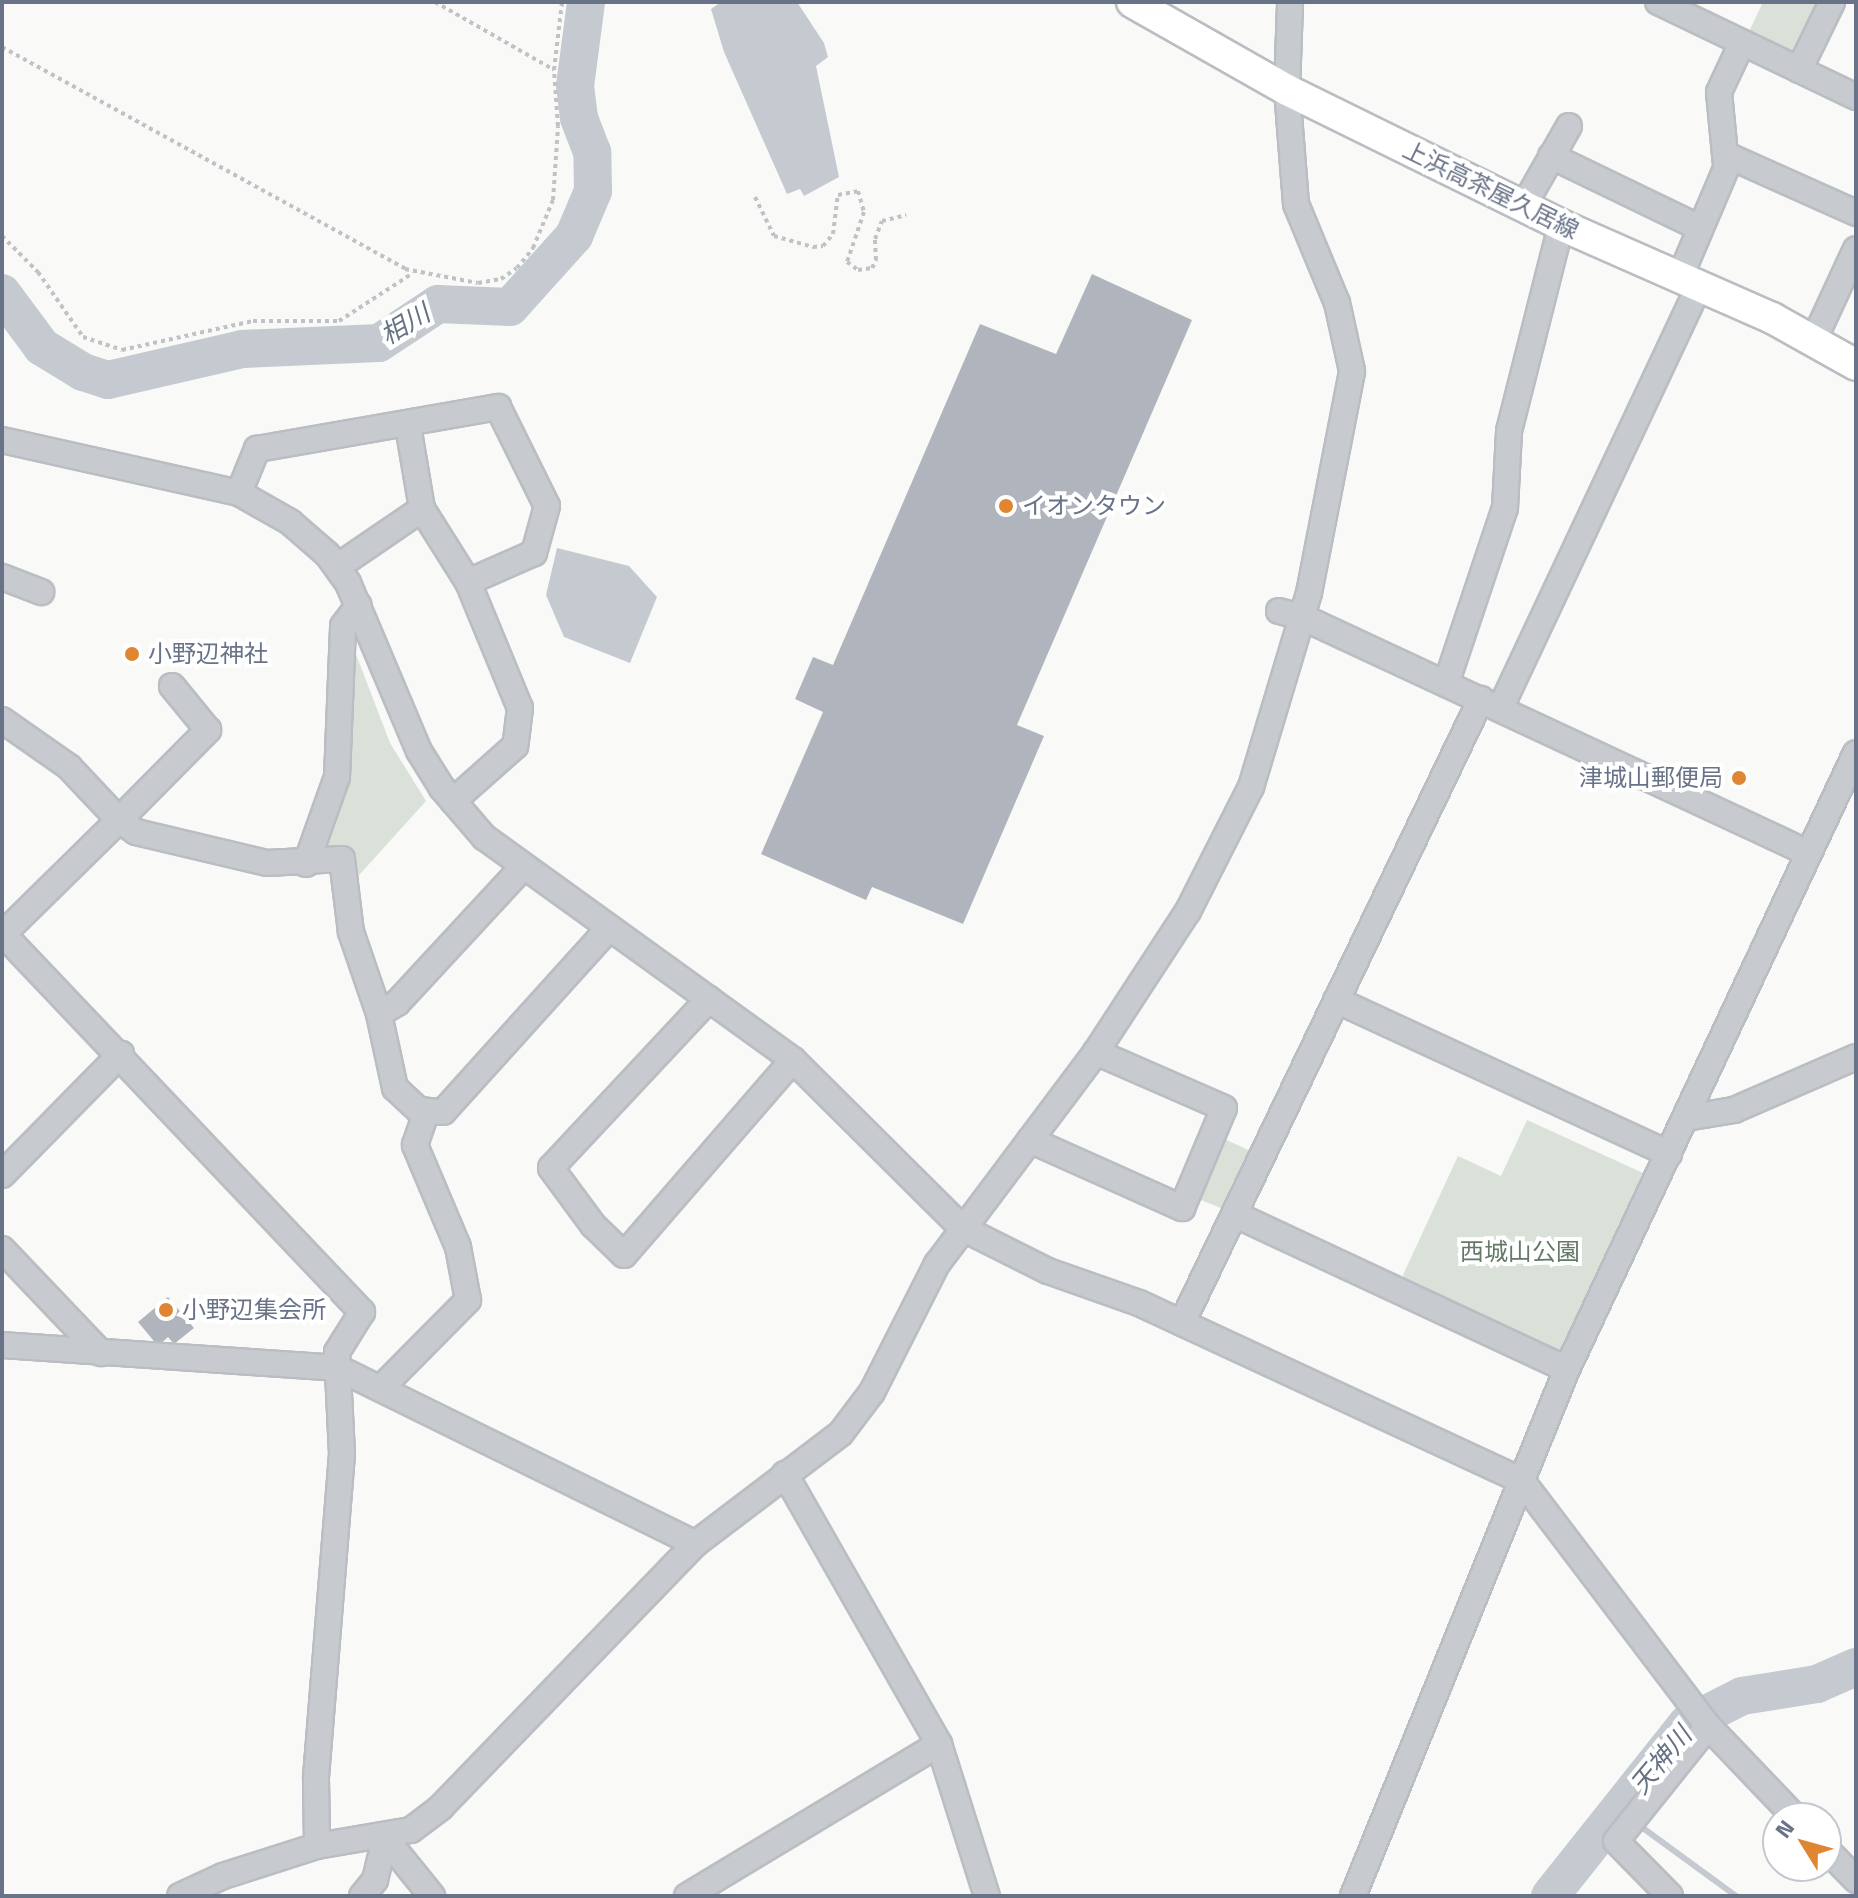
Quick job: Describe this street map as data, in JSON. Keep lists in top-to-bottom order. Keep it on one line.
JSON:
{"streets":{"main road":["上浜高茶屋久居線"]},"water":["相川","天神川"],"parks":["西城山公園"],"places":["イオンタウン","小野辺神社","津城山郵便局","小野辺集会所"],"north":"top left"}
